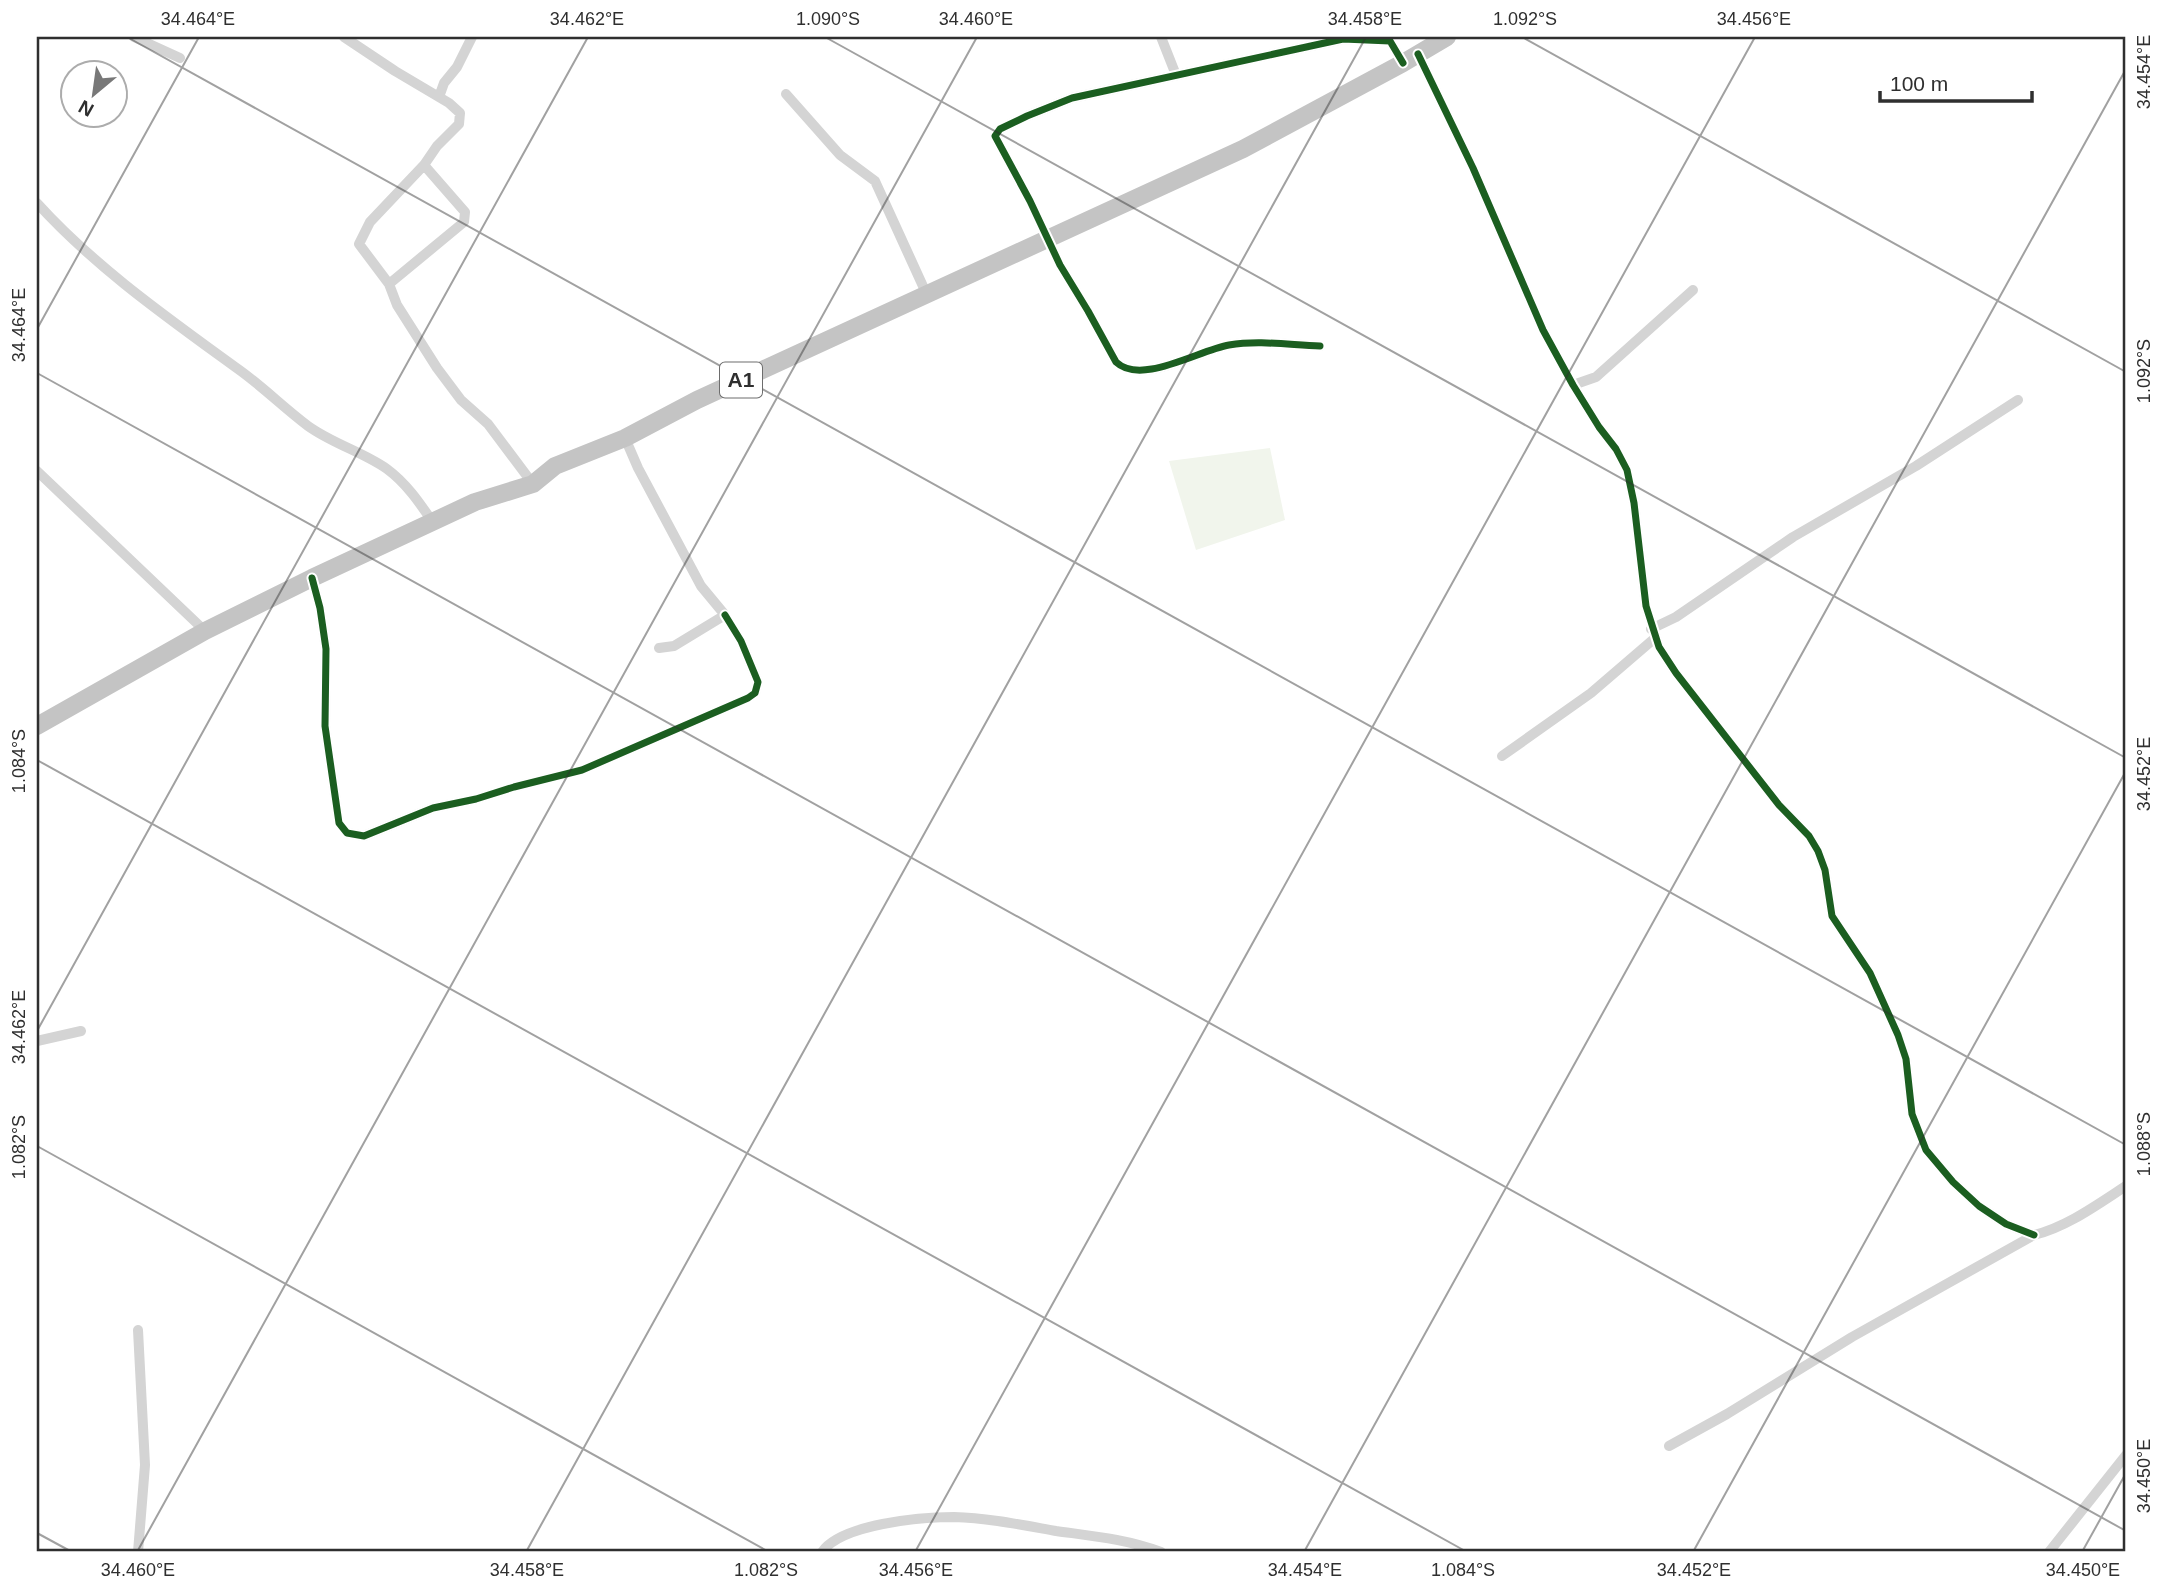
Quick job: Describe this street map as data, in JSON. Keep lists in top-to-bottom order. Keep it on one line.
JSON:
{"streets":{"highway":["A1"]},"scale_bar":"100 m","north":"bottom left","coordinates":["34.464°E","34.462°E","1.090°S","34.460°E","34.458°E","1.092°S","34.456°E","34.454°E","1.084°S","34.452°E","1.088°S","1.082°S","34.450°E"]}
